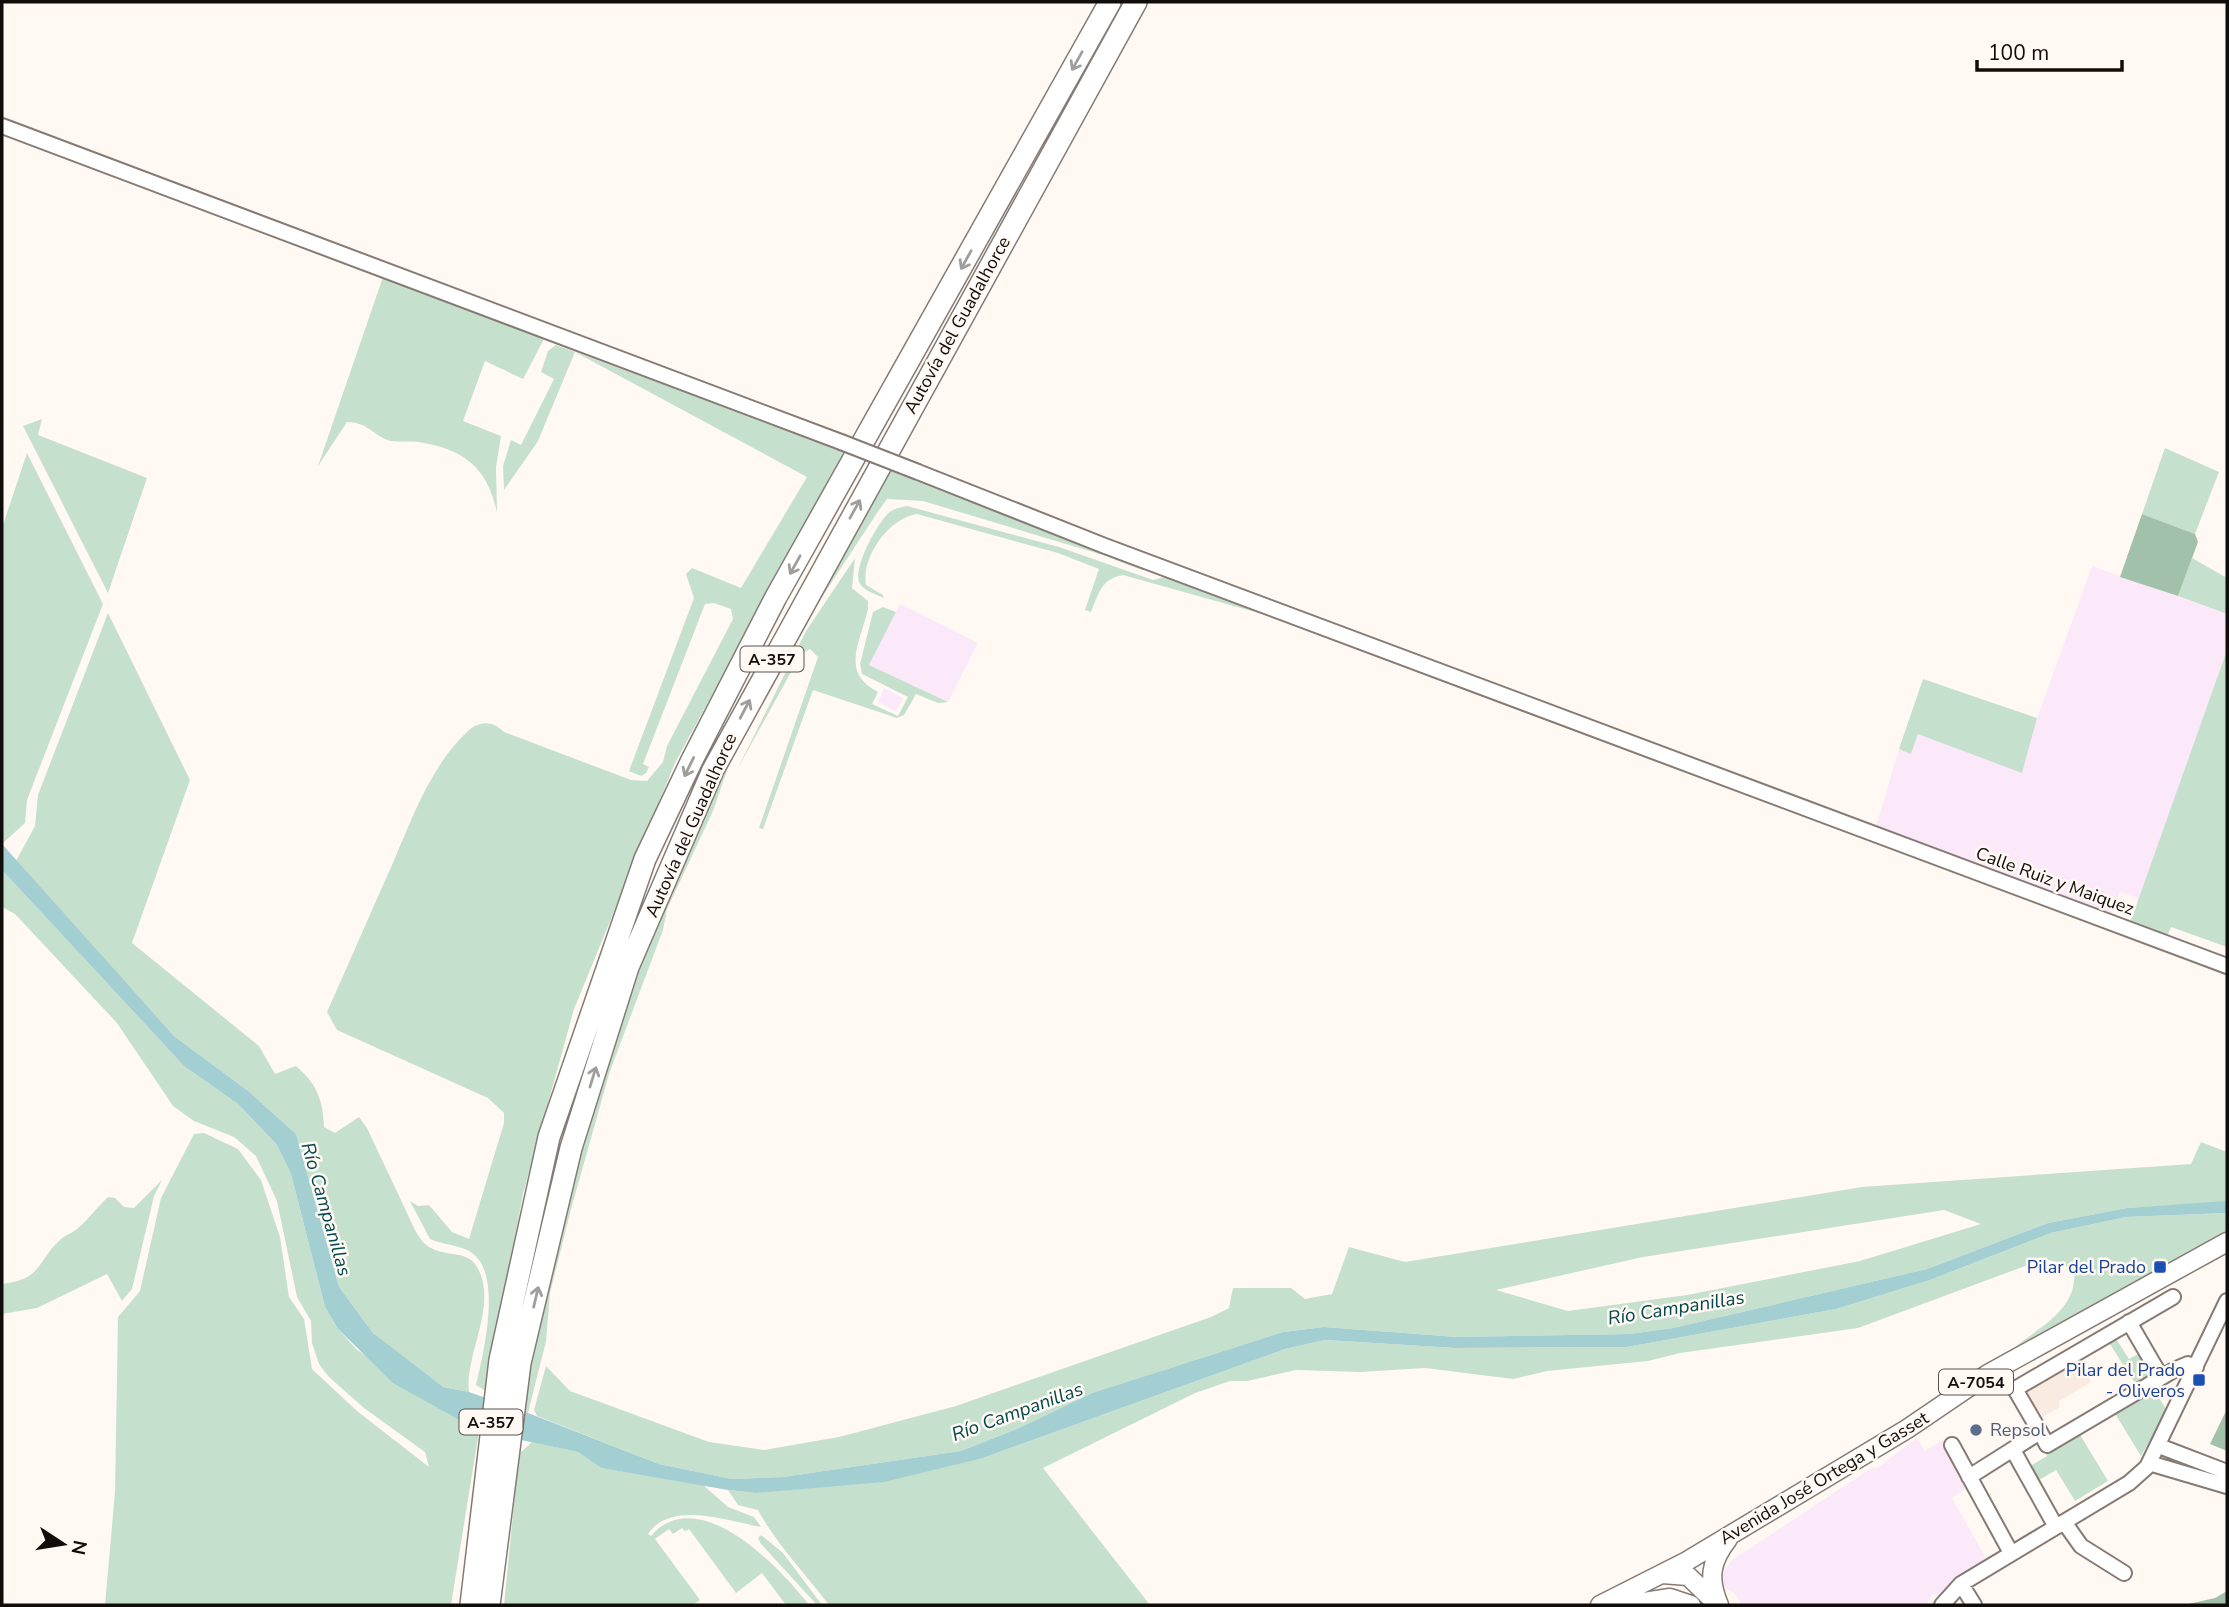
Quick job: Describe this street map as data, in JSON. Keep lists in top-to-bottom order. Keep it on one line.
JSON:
{"streets":{"highway":["Autovía del Guadalhorce","A-357"],"main road":["A-7054","Avenida José Ortega y Gasset"],"street":["Calle Ruiz y Maiquez"]},"water":["Río Campanillas"],"places":{"transit":["Pilar del Prado","Pilar del Prado - Oliveros"],"other":["Repsol"]},"scale_bar":"100 m","north":"right"}
